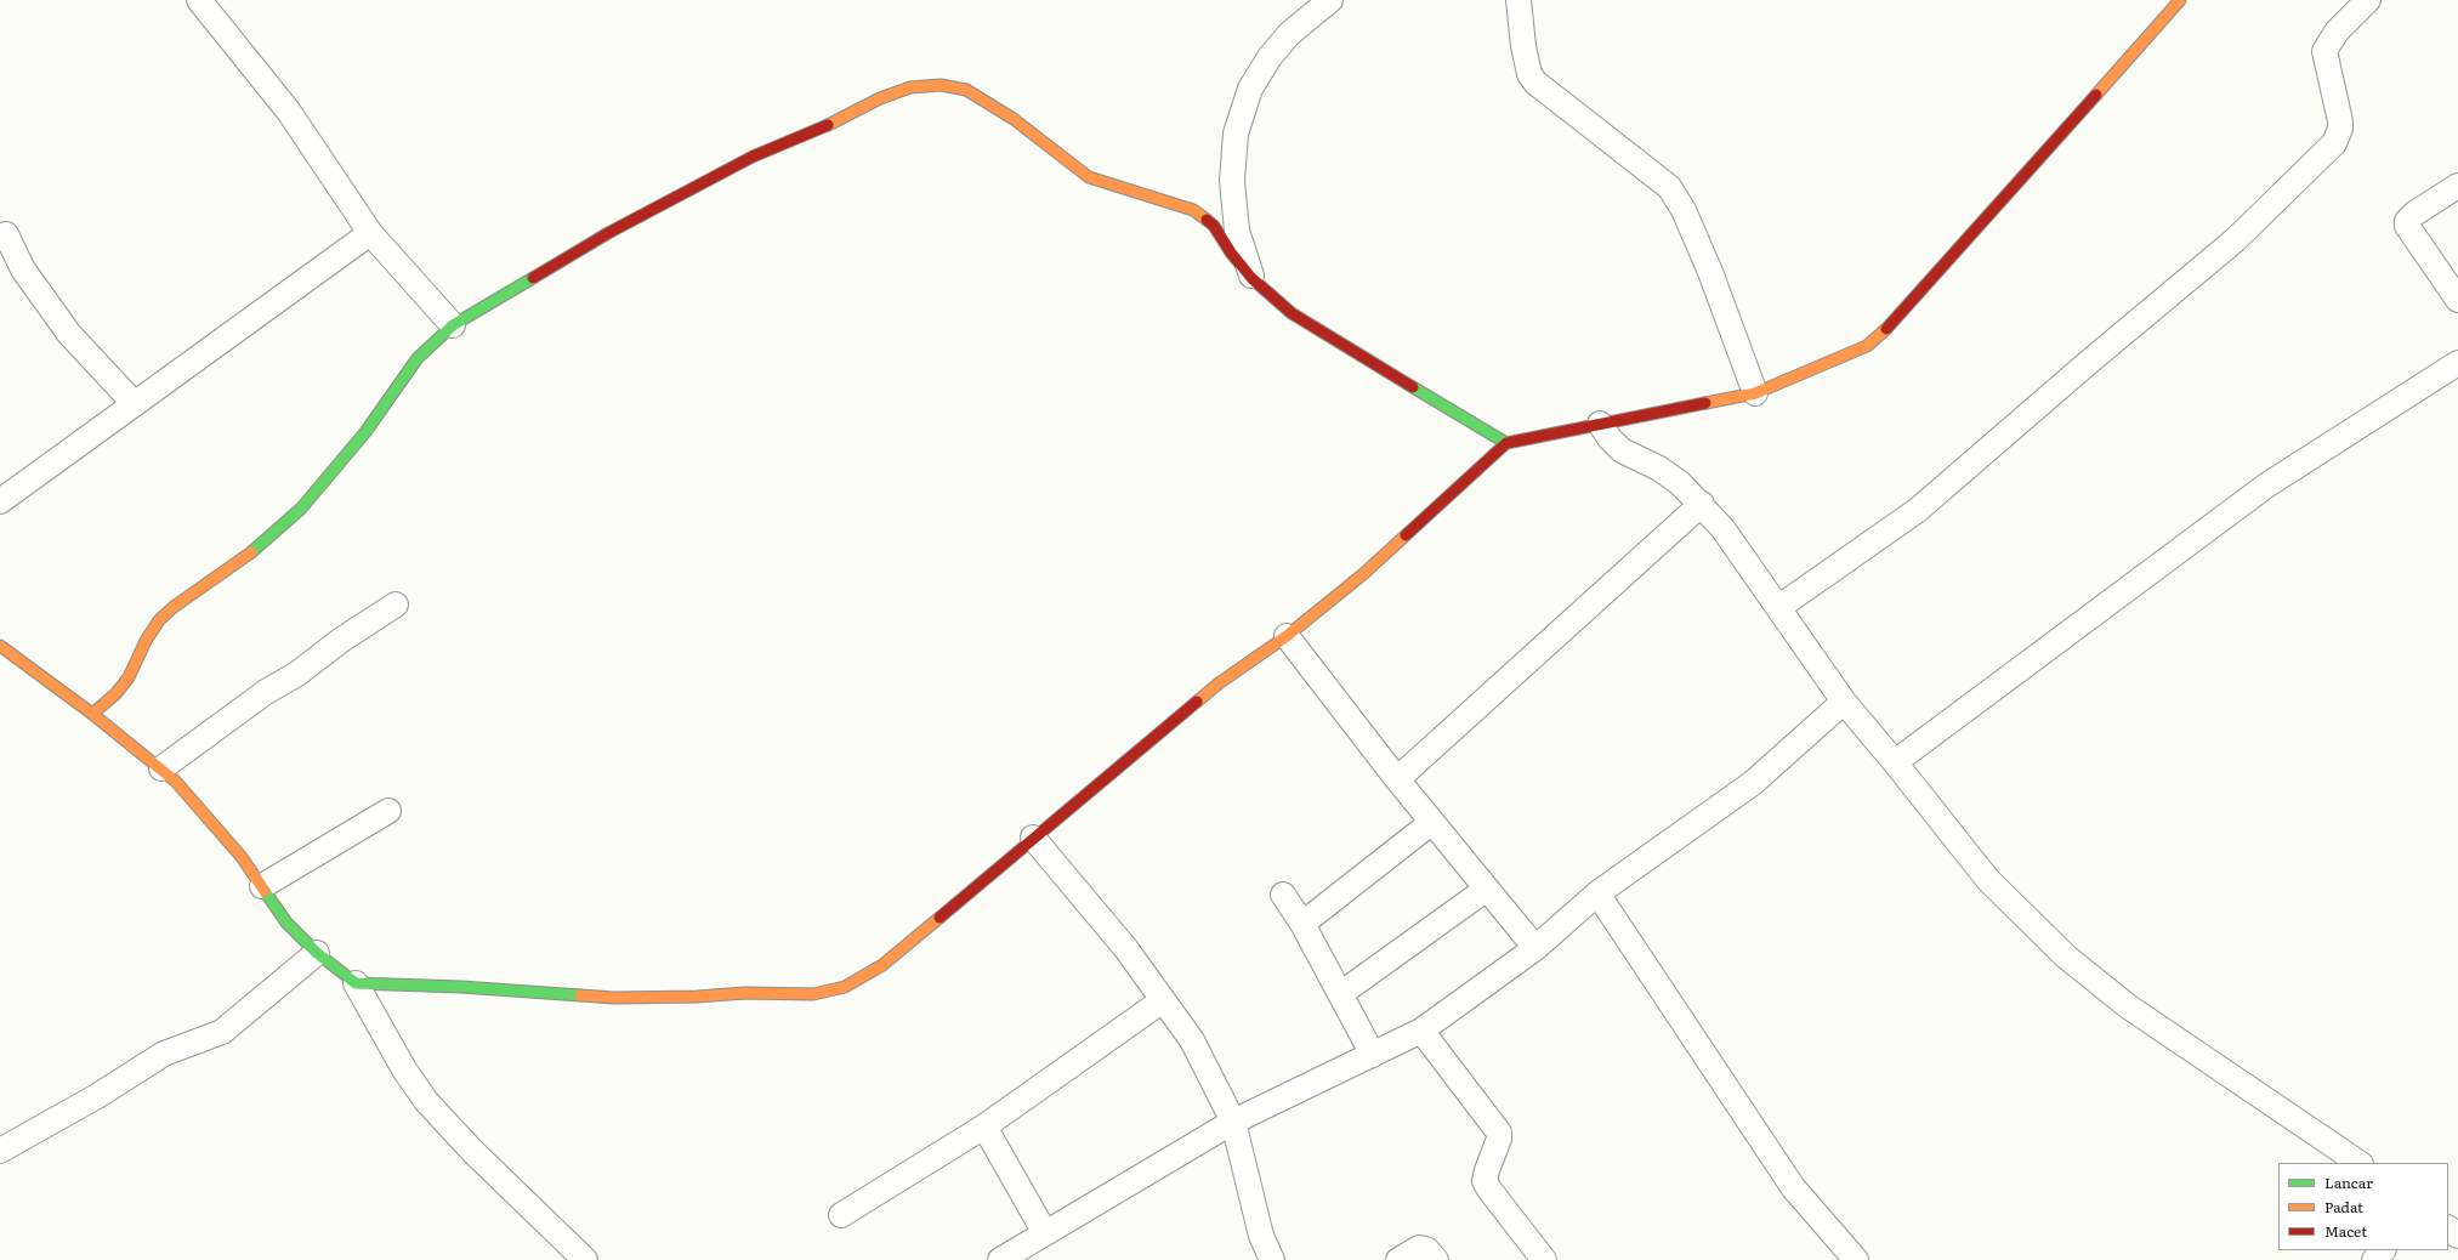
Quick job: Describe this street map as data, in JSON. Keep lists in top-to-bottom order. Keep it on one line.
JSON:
{"legend":["Lancar","Padat","Macet"]}
